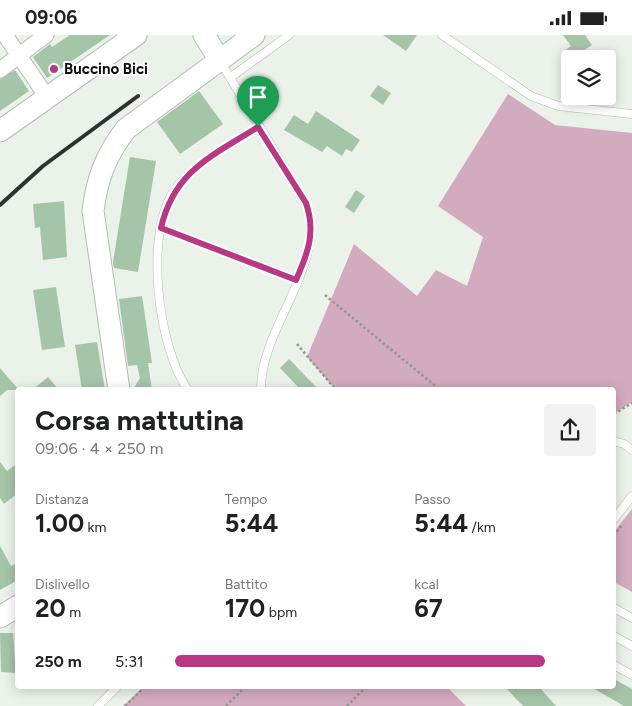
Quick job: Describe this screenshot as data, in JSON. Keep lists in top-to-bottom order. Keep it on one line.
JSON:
{"places":["Buccino Bici"],"page":{"status":"09:06","heading":["Corsa mattutina","09:06 · 4 × 250 m"],"stats":[["Distanza","1.00 km"],["Tempo","5:44"],["Passo","5:44 /km"],["Dislivello","20 m"],["Battito","170 bpm"],["kcal","67"]],"list":[{"name":"250 m","note":"5:31"}]}}
